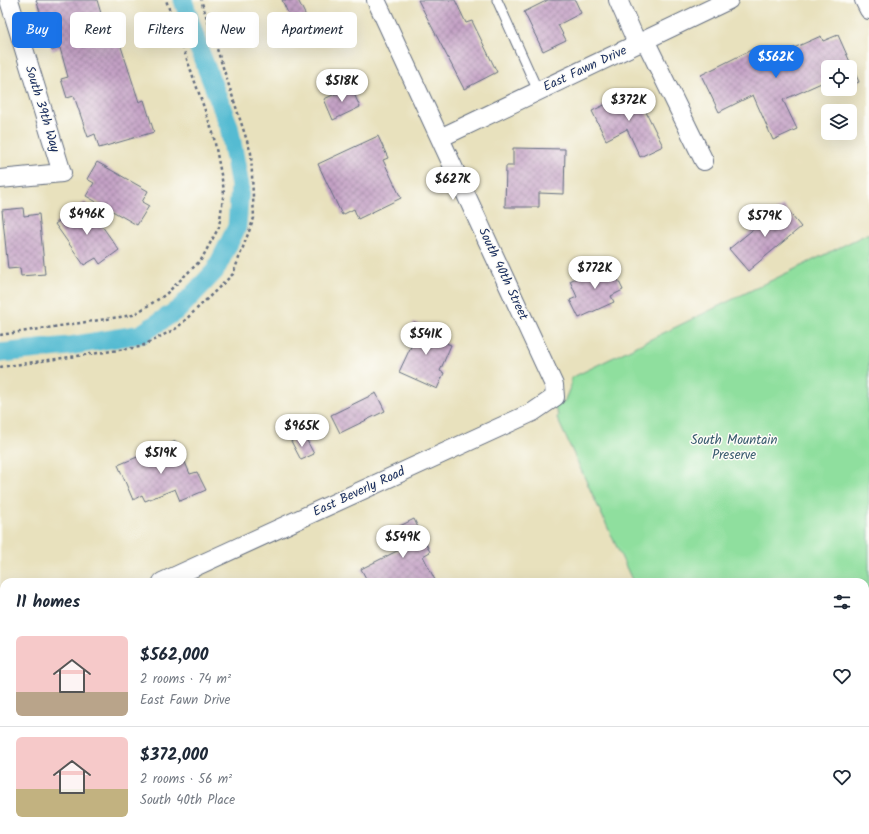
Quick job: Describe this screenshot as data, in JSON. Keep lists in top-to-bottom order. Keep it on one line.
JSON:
{"streets":{"street":["East Fawn Drive","South 39th Way","South 40th Street","East Beverly Road"]},"crossings":[["East Fawn Drive","South 40th Street"],["South 40th Street","East Beverly Road"]],"parks":["South Mountain Preserve"],"page":{"chip":["Buy","Rent","Filters","New","Apartment"],"price":["$562K","$518K","$372K","$627K","$496K","$579K","$772K","$541K","$965K","$519K","$549K"],"heading":"11 homes","list":[{"name":"$562,000","note":"2 rooms · 74 m² · East Fawn Drive"},{"name":"$372,000","note":"2 rooms · 56 m² · South 40th Place"}]}}
